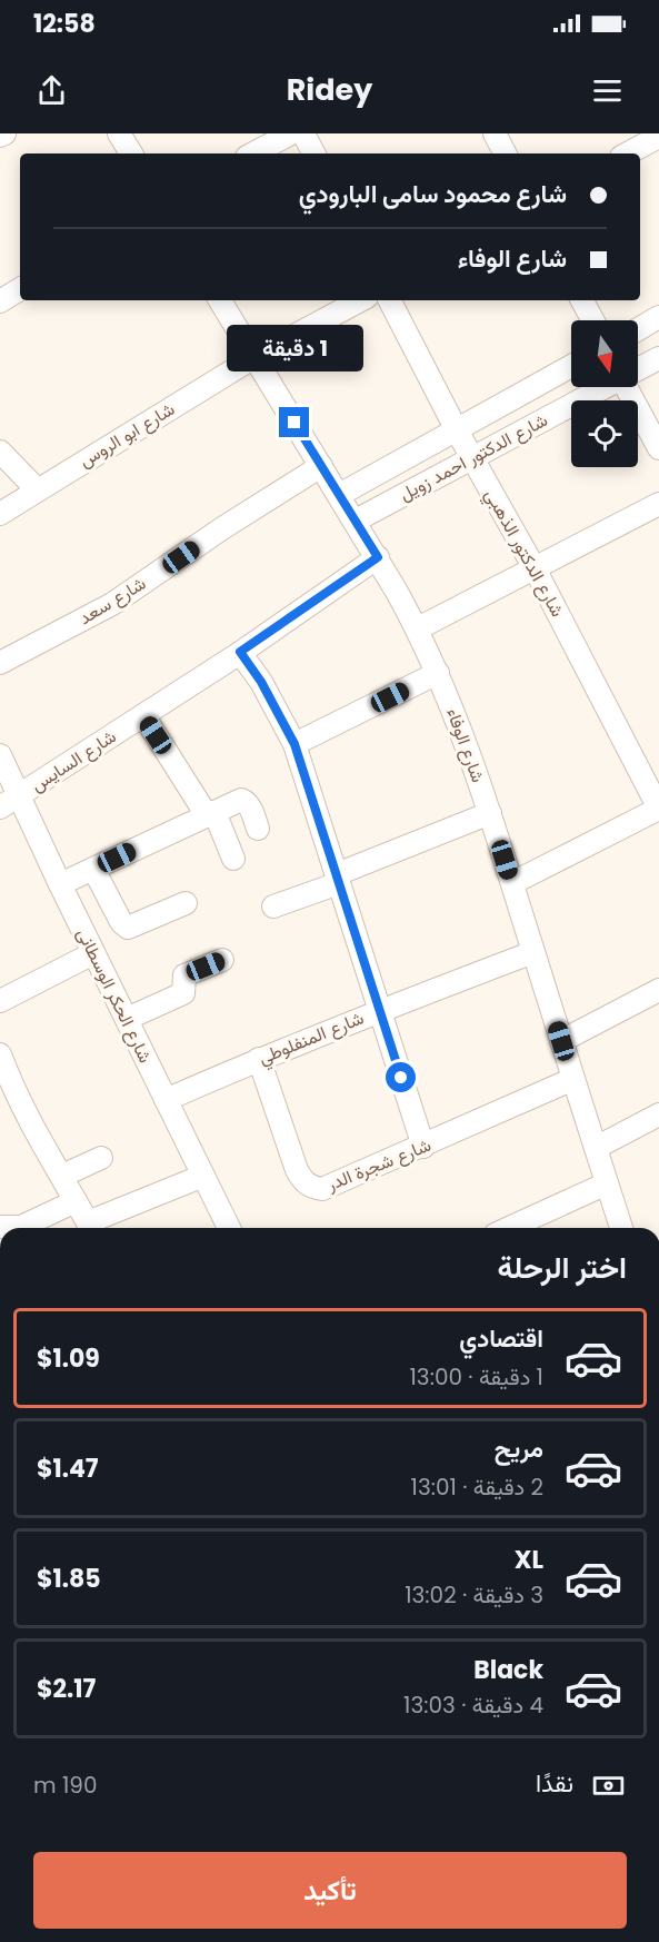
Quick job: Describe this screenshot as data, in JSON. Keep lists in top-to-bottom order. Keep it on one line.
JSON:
{"streets":{"street":["شارع ابو الروس","شارع الدكتور احمد زويل","شارع الدكتور الذهبي","شارع سعد","شارع الوفاء","شارع السايس","شارع الحكر الوسطانى","شارع المنفلوطي","شارع شجرة الدر"]},"crossings":[["شارع ابو الروس","شارع الوفاء"],["شارع الدكتور احمد زويل","شارع الدكتور الذهبي"],["شارع الدكتور احمد زويل","شارع الوفاء"],["شارع سعد","شارع الوفاء"],["شارع الوفاء","شارع السايس"],["شارع الوفاء","شارع المنفلوطي"],["شارع الوفاء","شارع شجرة الدر"],["شارع السايس","شارع الحكر الوسطانى"],["شارع الحكر الوسطانى","شارع المنفلوطي"],["شارع المنفلوطي","شارع شجرة الدر"]],"north":"bottom","page":{"status":"12:58","header":"Ridey","banner":["شارع محمود سامى البارودي","شارع الوفاء"],"bubble":"1 دقيقة","heading":"اختر الرحلة","list":[{"name":"اقتصادي","note":"1 دقيقة · 13:00","value":"$1.09"},{"name":"مريح","note":"2 دقيقة · 13:01","value":"$1.47"},{"name":"XL","note":"3 دقيقة · 13:02","value":"$1.85"},{"name":"Black","note":"4 دقيقة · 13:03","value":"$2.17"}],"pay":["نقدًا","190 m"],"buttons":"تأكيد"}}
